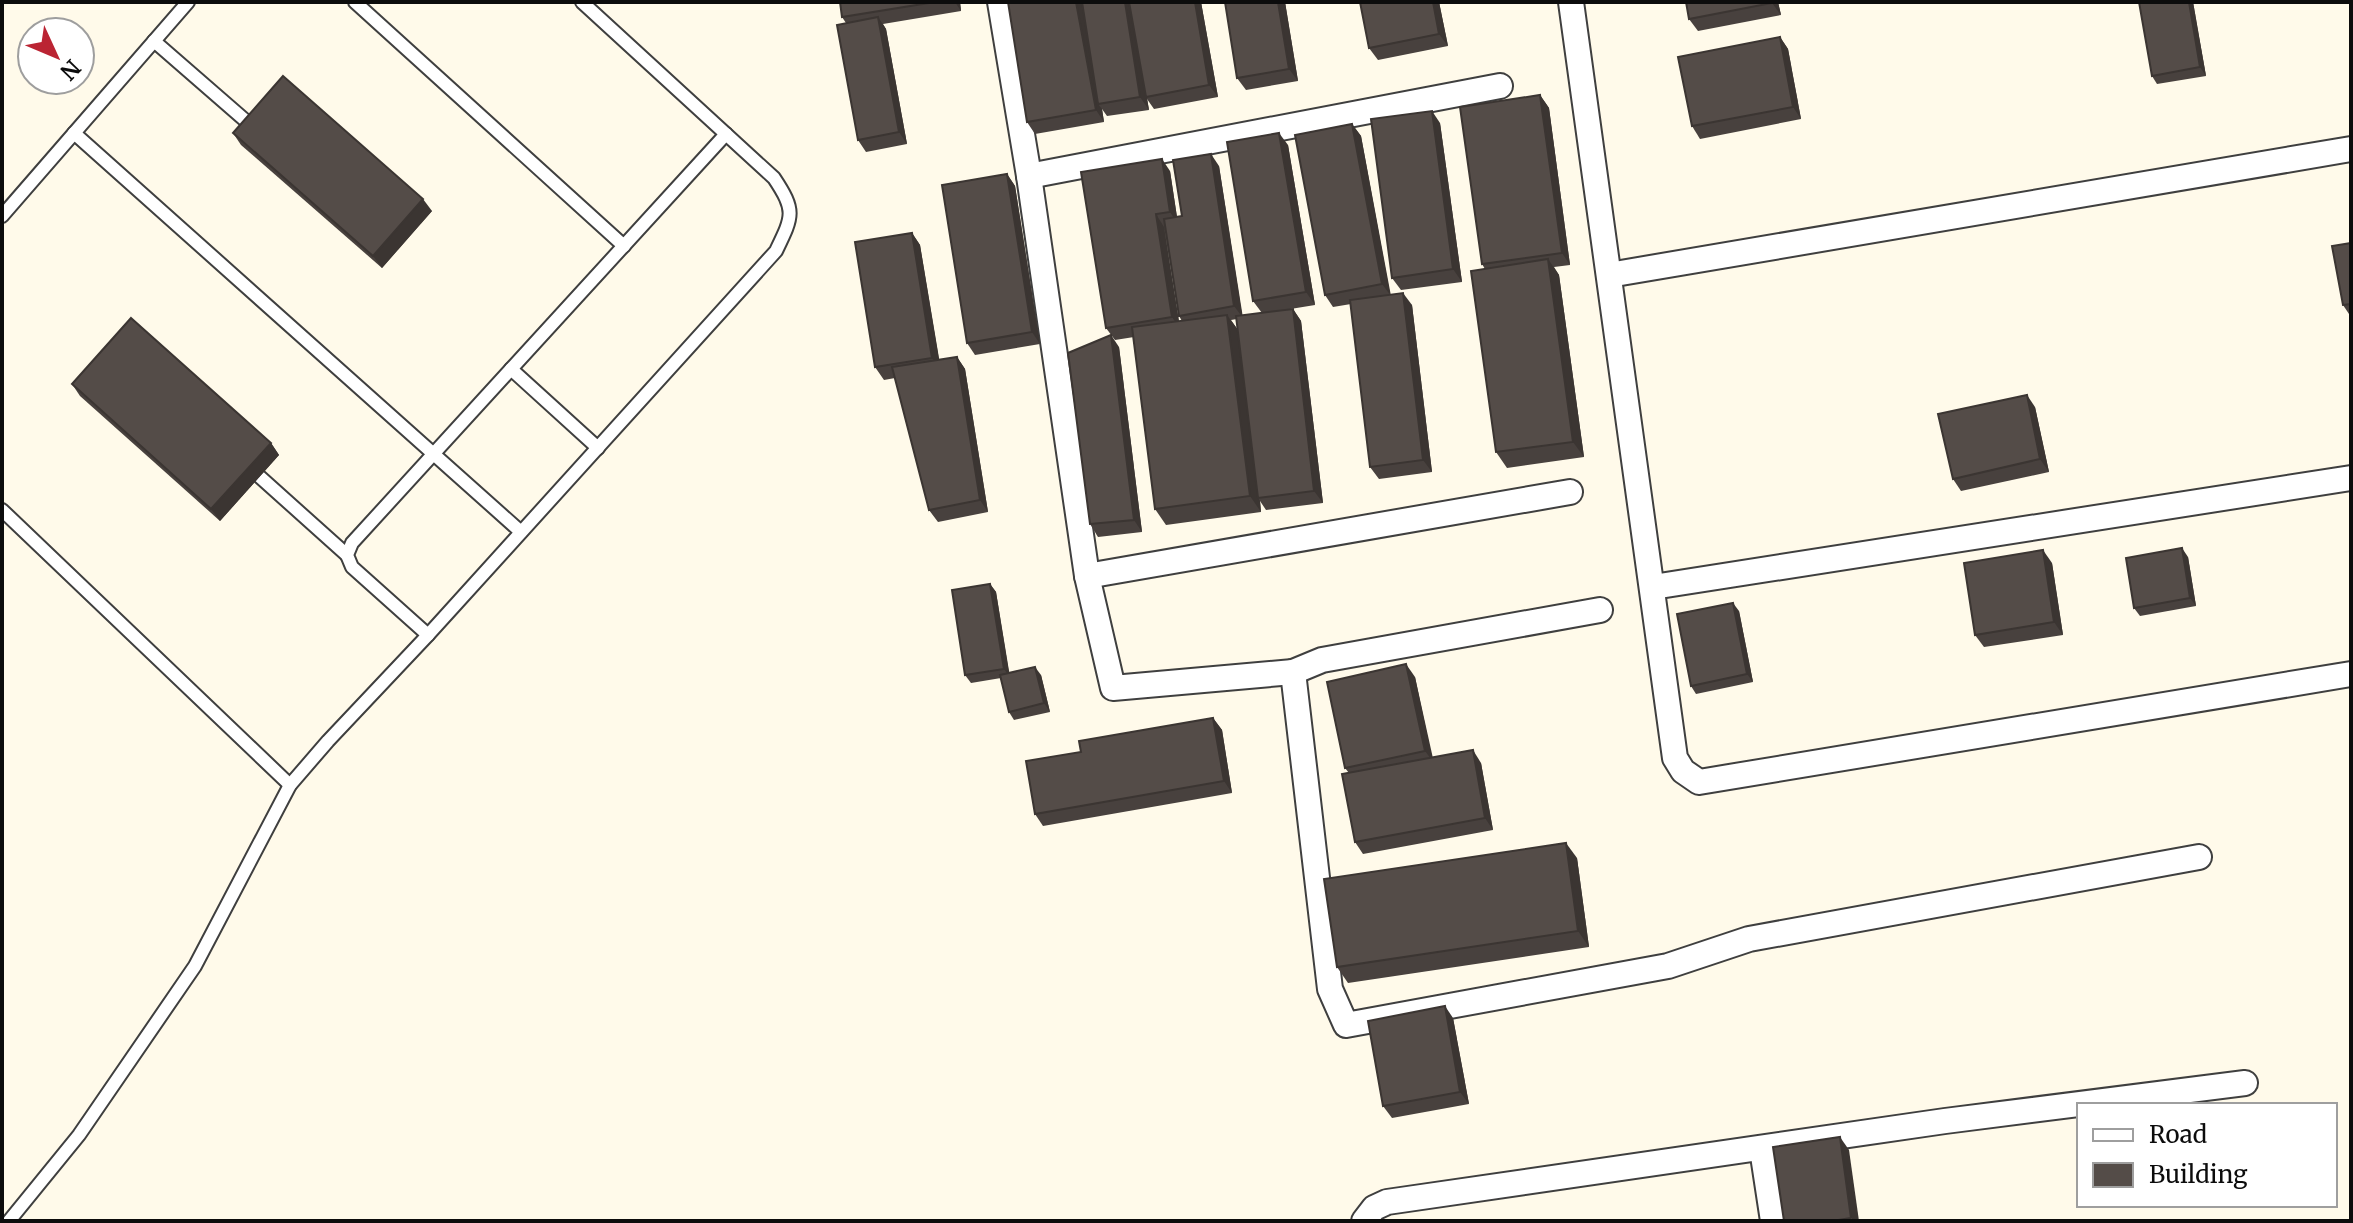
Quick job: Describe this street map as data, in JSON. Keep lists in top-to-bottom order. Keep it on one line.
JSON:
{"legend":["Road","Building"],"north":"bottom right"}
